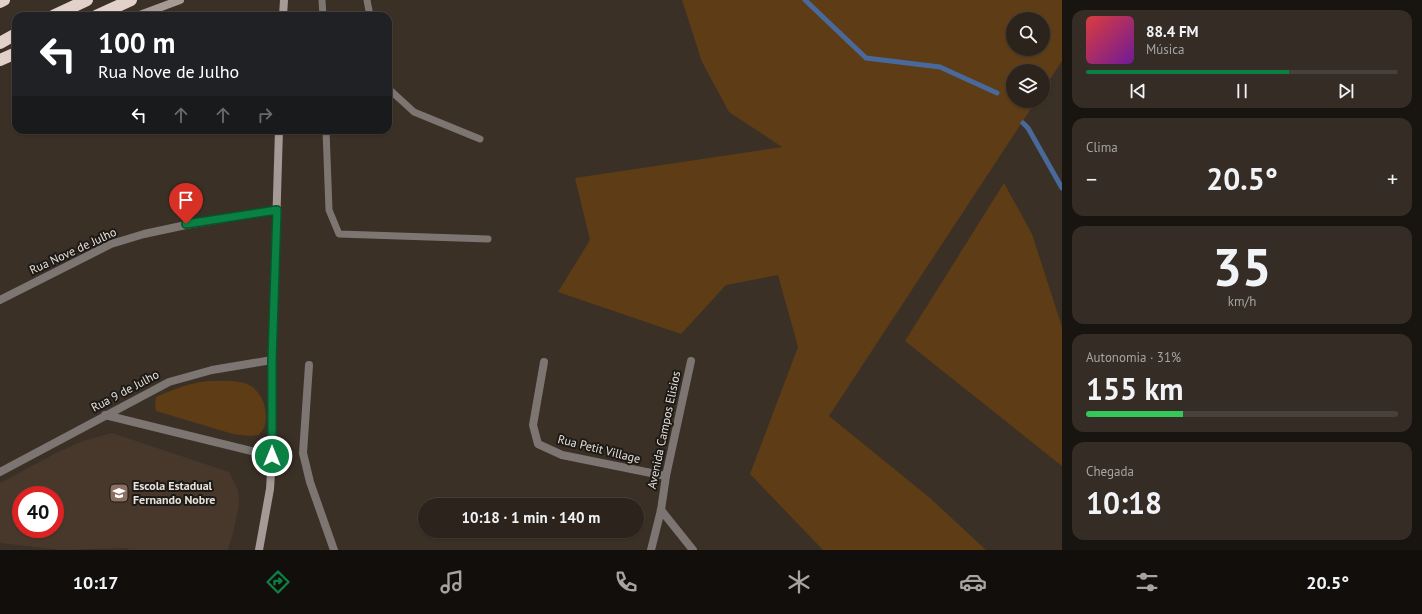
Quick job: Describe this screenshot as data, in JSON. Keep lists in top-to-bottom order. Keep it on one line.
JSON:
{"streets":{"street":["Rua Nove de Julho","Rua 9 de Julho","Avenida Campos Elisios","Rua Petit Village"]},"crossings":[["Avenida Campos Elisios","Rua Petit Village"]],"places":{"school or university":["Escola Estadual Fernando Nobre"]},"page":{"turn":["100 m","Rua Nove de Julho"],"song":["88.4 FM","Música"],"tile":["Clima",["35","km/h"],["Autonomia · 31%","155 km"],["Chegada","10:18"]],"heat":["−","20.5°","+"],"limit":"40","trip":"10:18 · 1 min · 140 m","tabs":["10:17","20.5°"]}}
